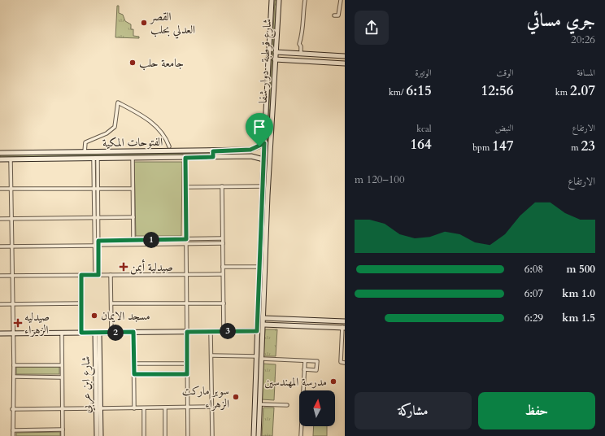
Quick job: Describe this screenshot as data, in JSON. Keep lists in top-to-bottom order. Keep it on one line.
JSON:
{"streets":{"street":["شارع قرطبة- دوار شفا","الفتوحات المكية","شارع ابن عربي"]},"places":{"other":["القصر العدلي بحلب","جامعة حلب","مسجد الايمان","مدرسة المهندسين","سوبر ماركت الزهراء"],"health":["صيدلية أيمن","صيدليه الزهراء"]},"north":"top","page":{"heading":["جري مسائي","20:26"],"stats":[["المسافة","2.07 km"],["الوقت","12:56"],["الوتيرة","6:15 /km"],["الارتفاع","23 m"],["النبض","147 bpm"],["kcal","164"]],"chart":["الارتفاع","100–120 m"],"pins":["1","3","2"],"list":[{"name":"500 m","note":"6:08"},{"name":"1.0 km","note":"6:07"},{"name":"1.5 km","note":"6:29"}],"buttons":["حفظ","مشاركة"]}}
